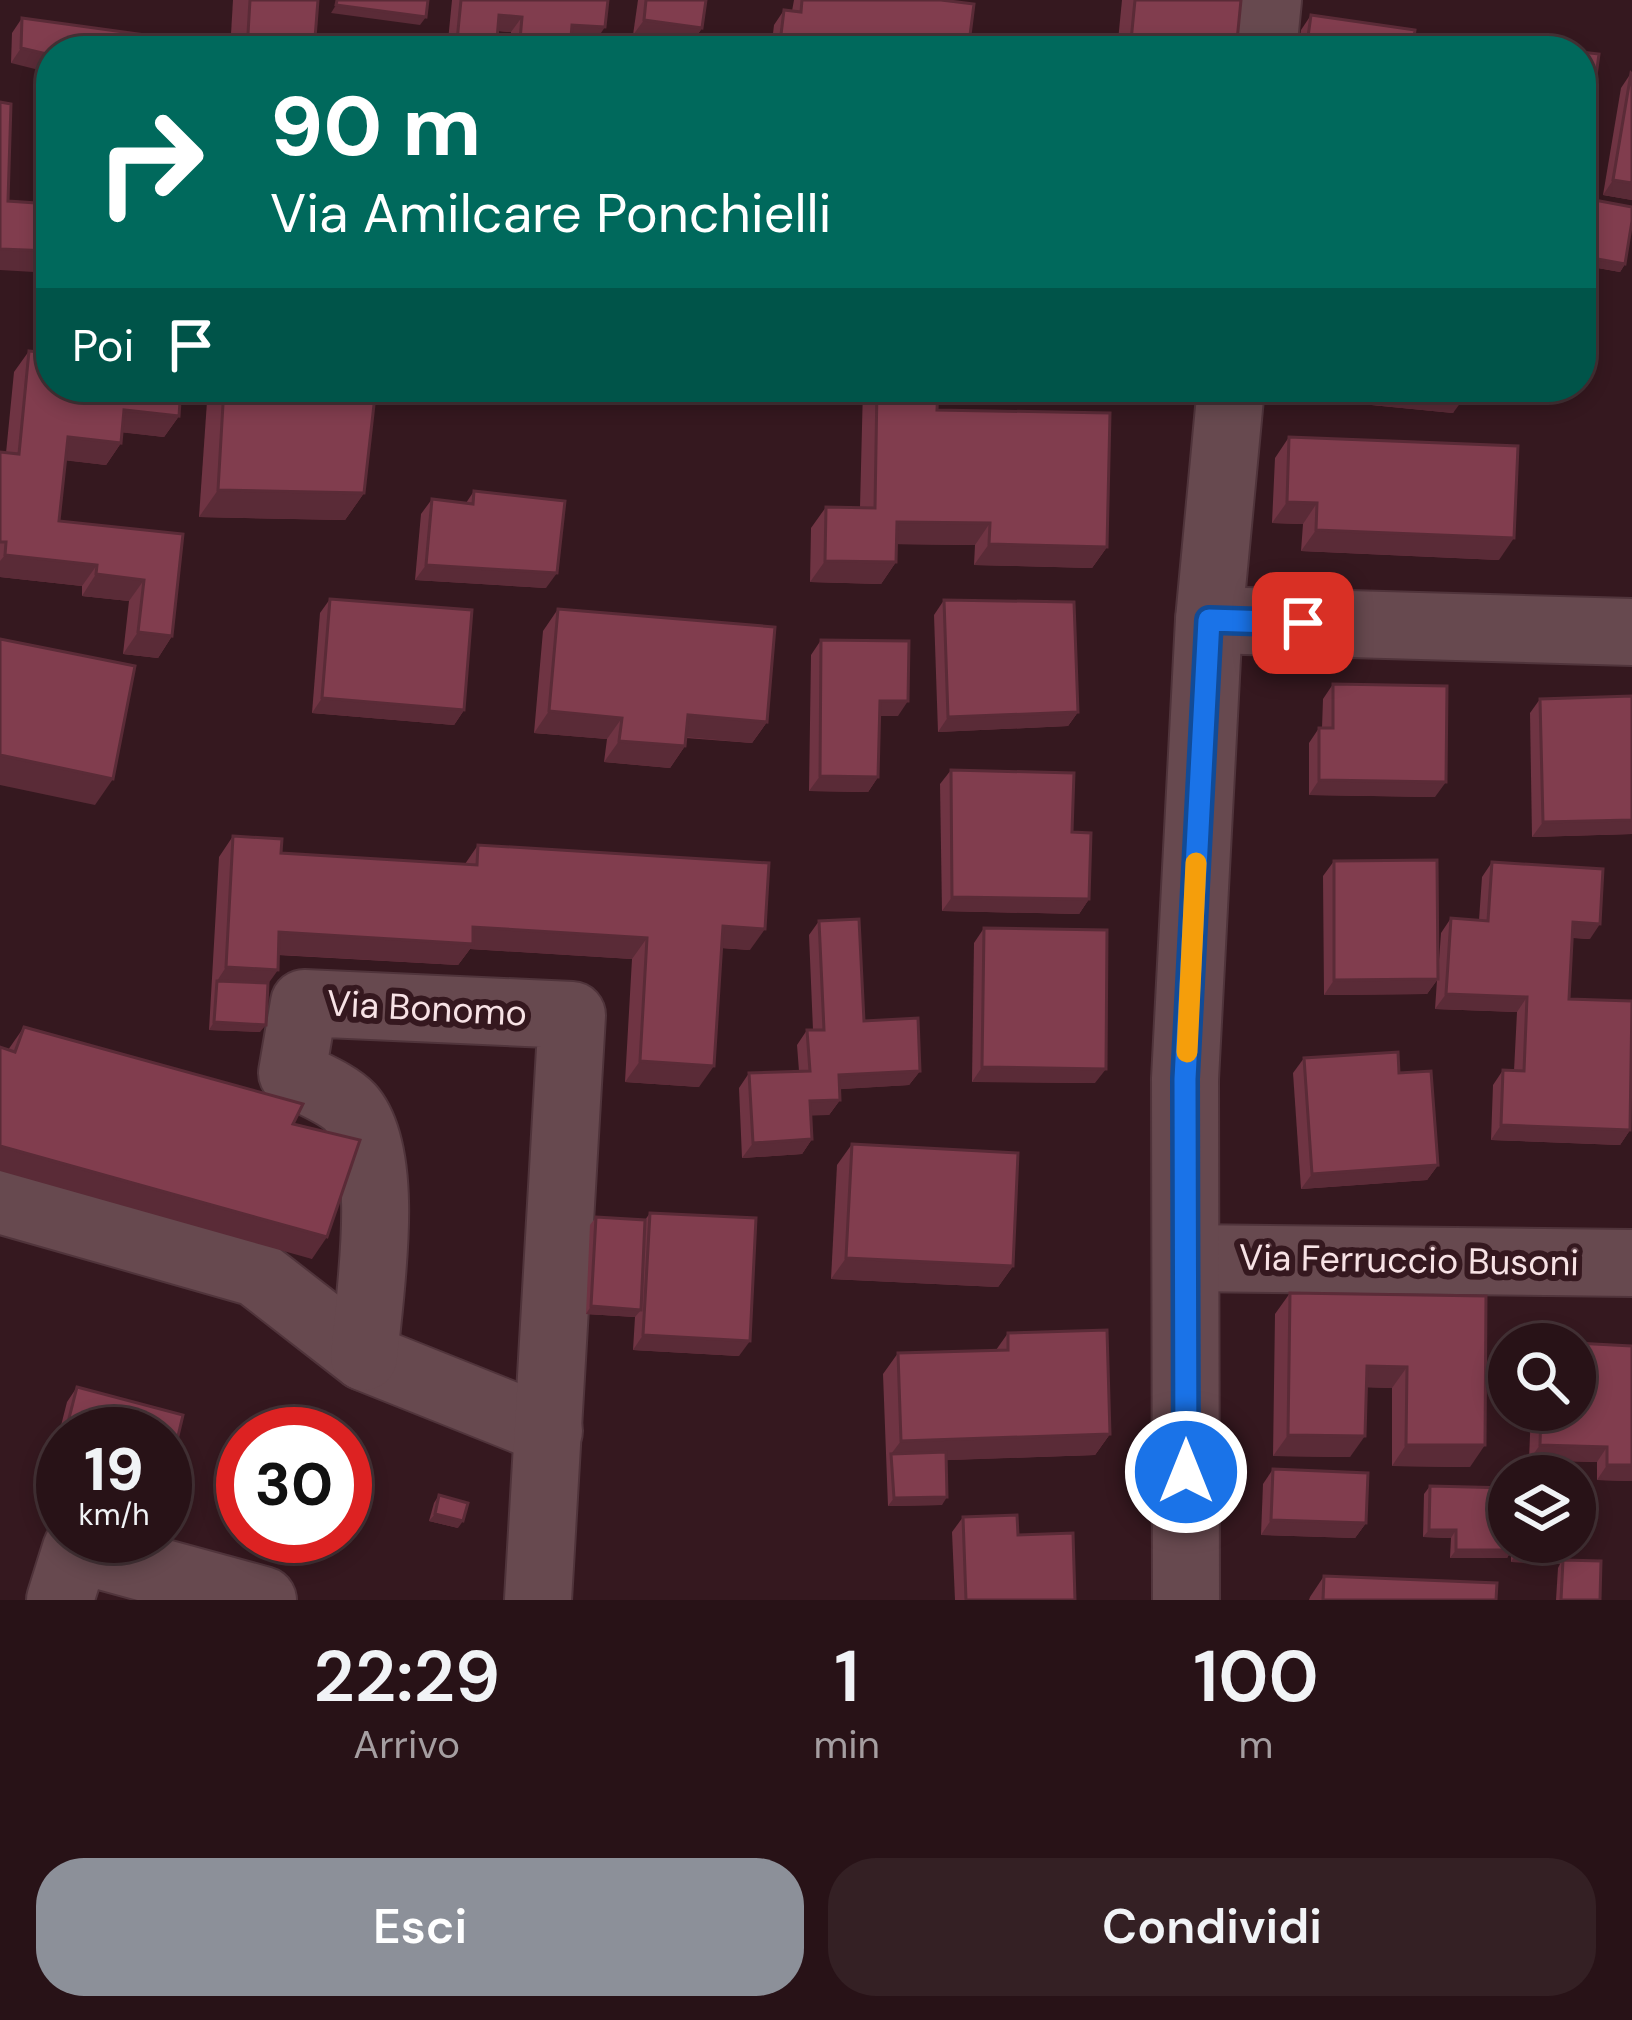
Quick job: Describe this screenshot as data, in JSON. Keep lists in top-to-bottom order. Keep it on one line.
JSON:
{"streets":{"street":["Via Bonomo","Via Ferruccio Busoni"]},"page":{"turn":["90 m","Via Amilcare Ponchielli"],"then":"Poi","speed":"19 km/h","limit":"30","eta":["22:29","Arrivo","1","min","100","m"],"buttons":["Esci","Condividi"]}}
